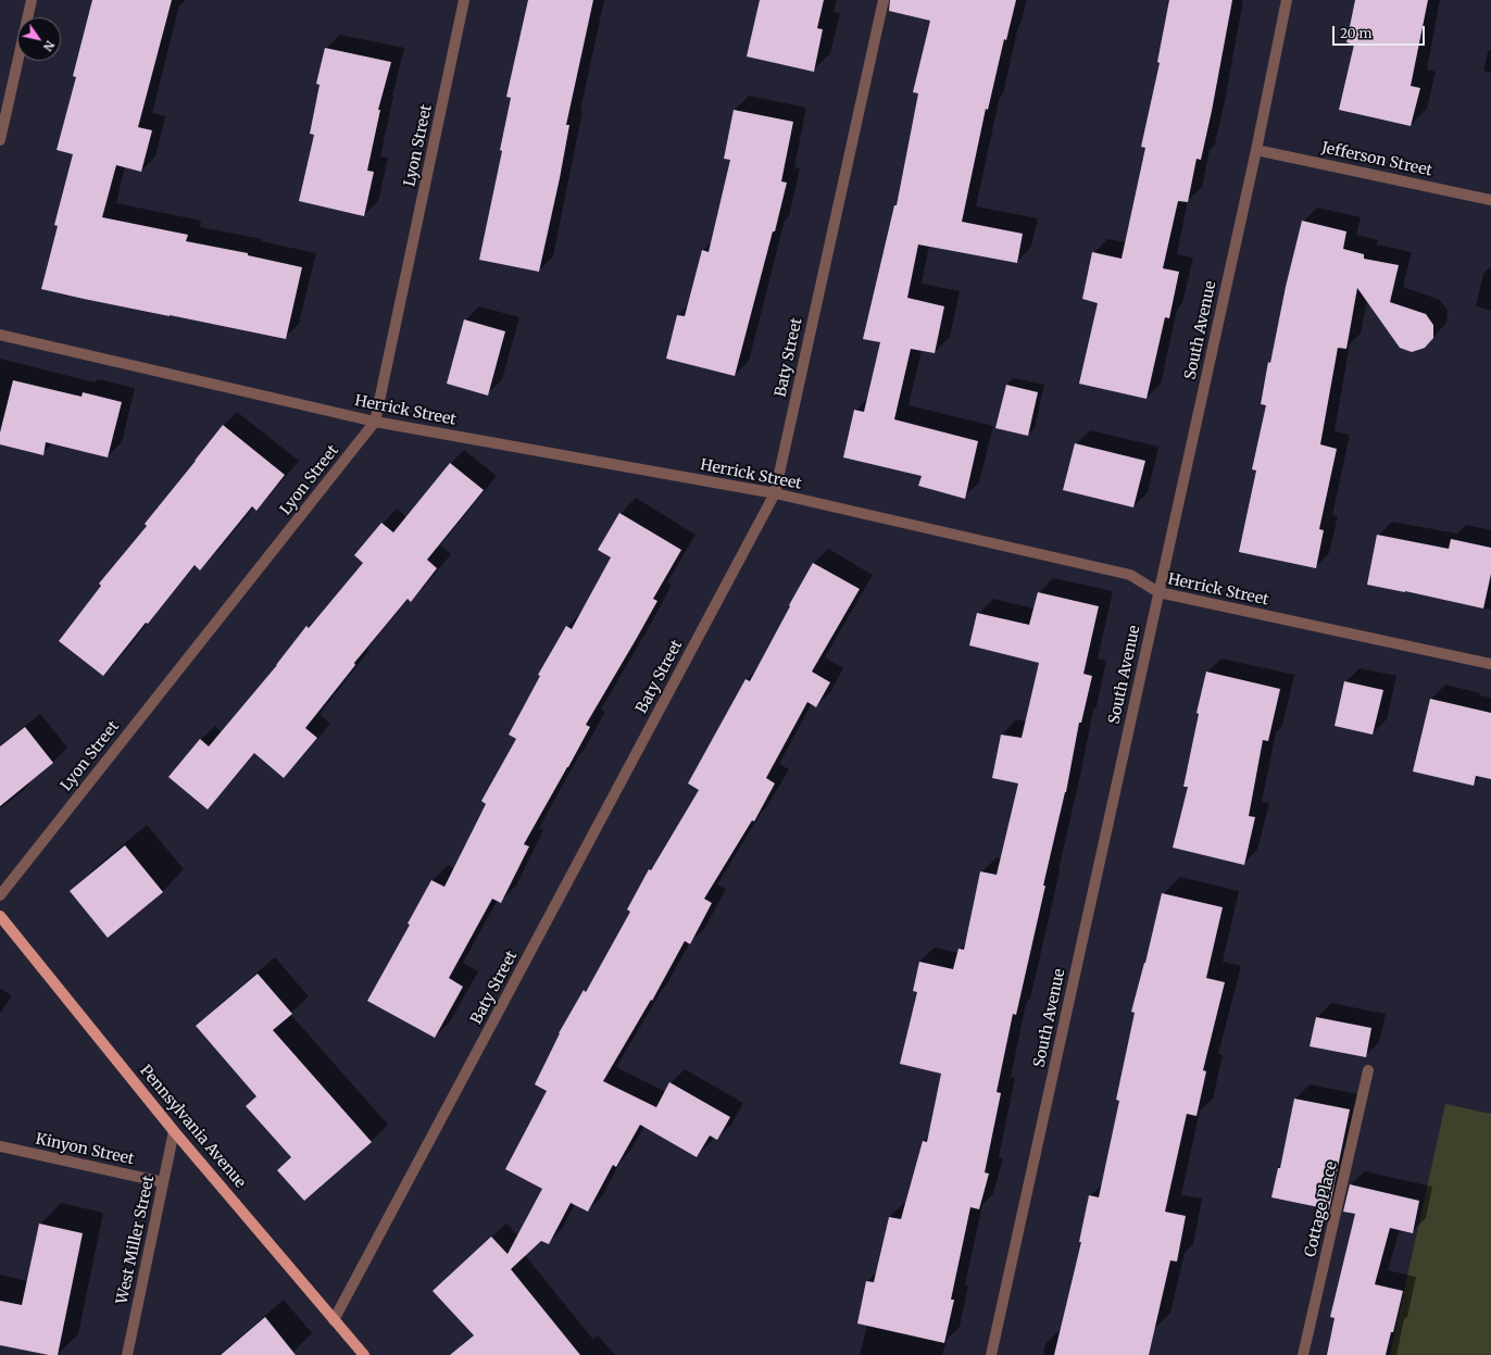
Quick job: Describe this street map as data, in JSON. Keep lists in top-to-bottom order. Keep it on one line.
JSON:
{"streets":{"main road":["Pennsylvania Avenue"],"street":["Lyon Street","Jefferson Street","South Avenue","Baty Street","Herrick Street","Kinyon Street","Cottage Place","West Miller Street"]},"crossings":[["Lyon Street","Herrick Street"],["Jefferson Street","South Avenue"],["South Avenue","Herrick Street"],["Baty Street","Herrick Street"],["Baty Street","Pennsylvania Avenue"],["Pennsylvania Avenue","West Miller Street"],["Kinyon Street","West Miller Street"]],"scale_bar":"20 m","north":"bottom right"}
